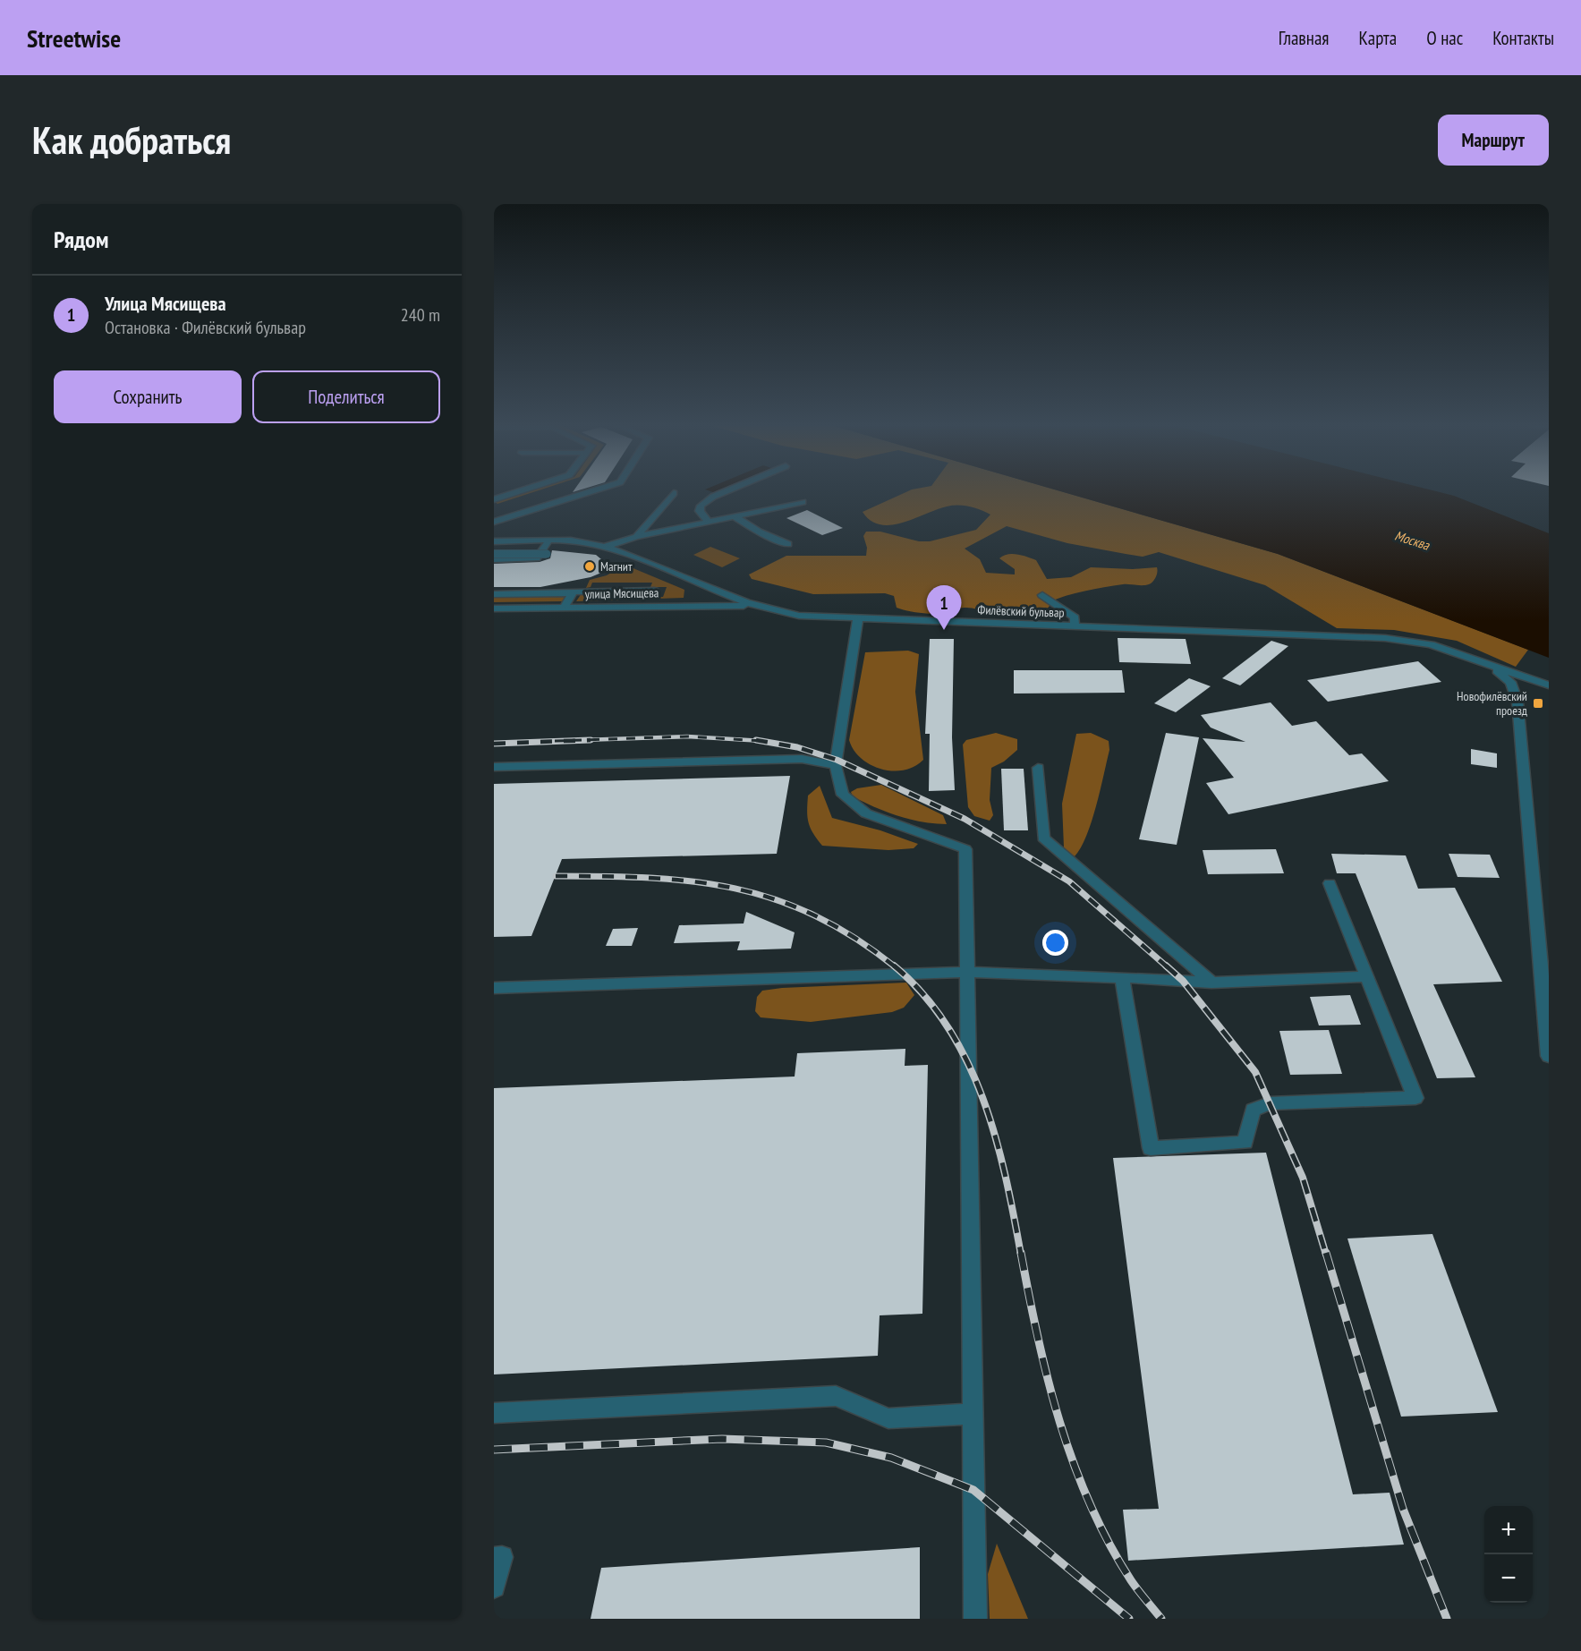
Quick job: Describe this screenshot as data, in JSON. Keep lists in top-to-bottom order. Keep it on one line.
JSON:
{"streets":{"street":["улица Мясищева","Филёвский бульвар"]},"crossings":[["улица Мясищева","Филёвский бульвар"]],"water":["Москва"],"places":{"other":["Магнит"],"transit":["Новофилёвский проезд"]},"page":{"header":"Streetwise","nav":["Главная","Карта","О нас","Контакты"],"buttons":["Маршрут",["Сохранить","Поделиться"]],"title":"Как добраться","heading":"Рядом","list":[{"mark":"1","name":"Улица Мясищева","note":"Остановка · Филёвский бульвар","value":"240 m"}],"pins":"1","map_buttons":["+","−"]}}
